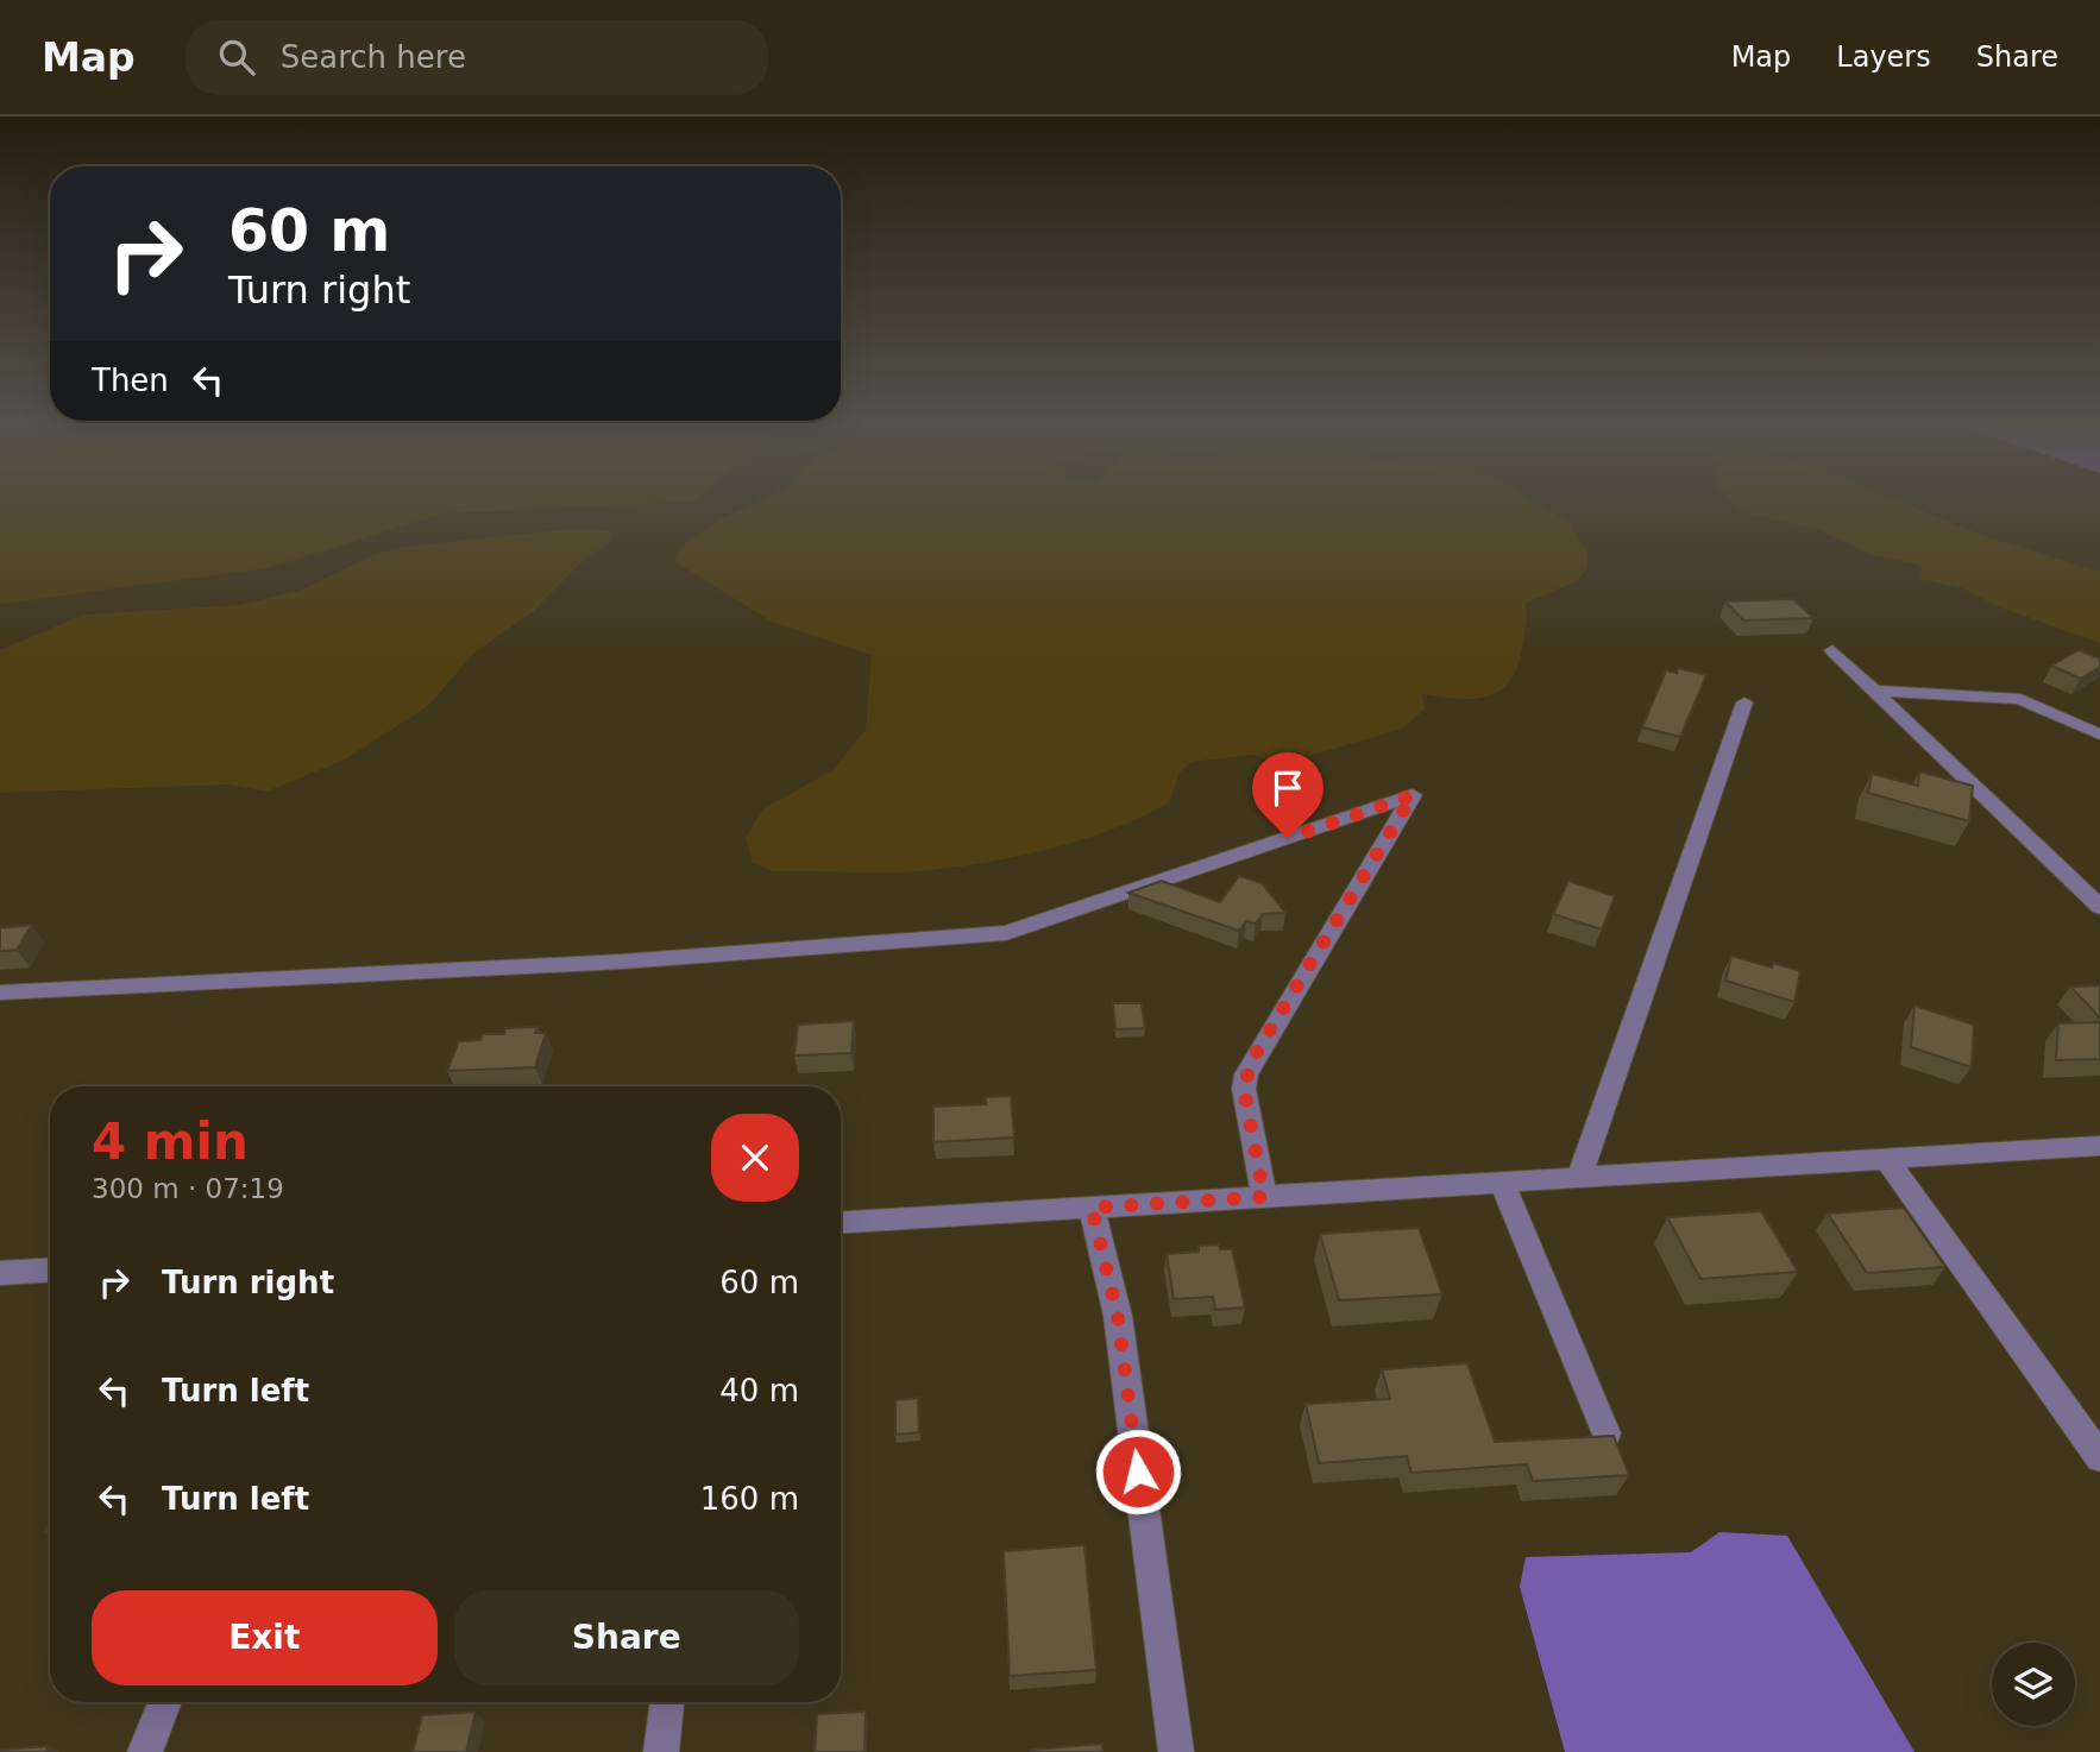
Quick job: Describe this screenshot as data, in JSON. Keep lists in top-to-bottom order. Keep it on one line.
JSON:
{"page":{"header":"Map","search":"Search here","nav":["Map","Layers","Share"],"turn":["60 m","Turn right"],"then":"Then","heading":["4 min","300 m · 07:19"],"list":[{"name":"Turn right","value":"60 m"},{"name":"Turn left","value":"40 m"},{"name":"Turn left","value":"160 m"}],"buttons":["Exit","Share"]}}
